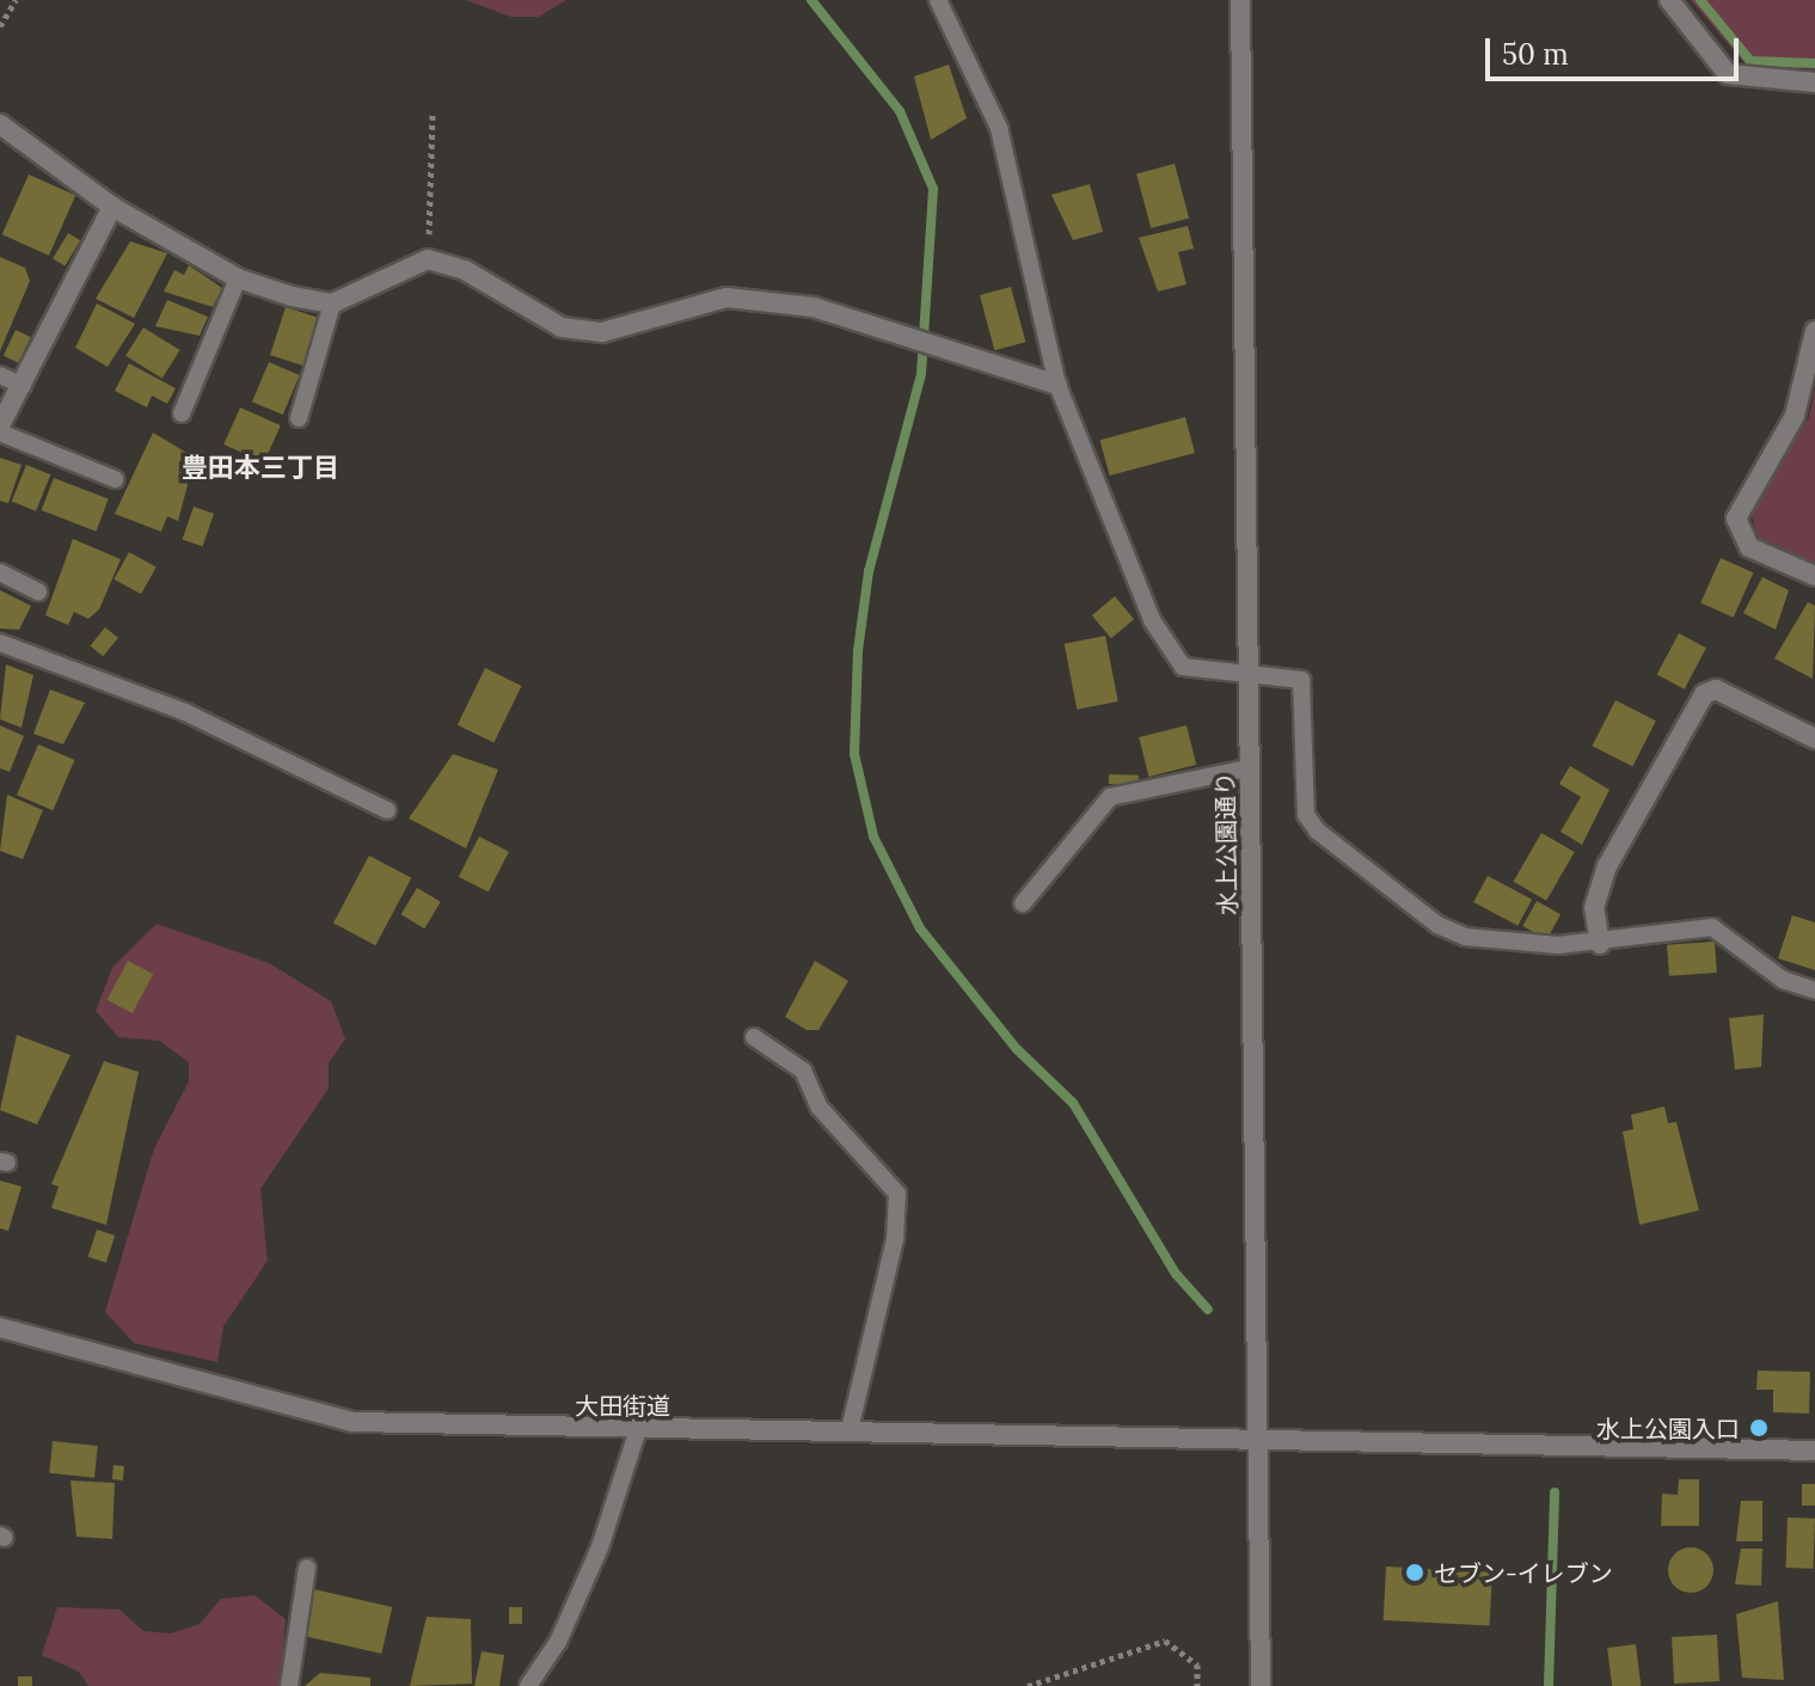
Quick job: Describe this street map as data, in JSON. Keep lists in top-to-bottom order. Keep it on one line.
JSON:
{"streets":{"street":["水上公園通り","大田街道"]},"crossings":[["水上公園通り","大田街道"]],"districts":["豊田本三丁目"],"places":["水上公園入口","セブン-イレブン"],"scale_bar":"50 m"}
